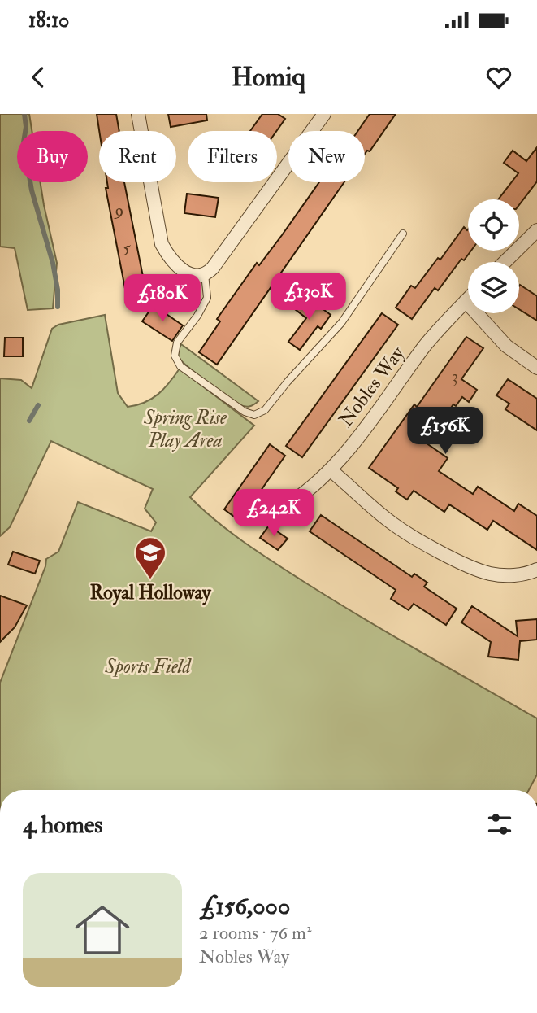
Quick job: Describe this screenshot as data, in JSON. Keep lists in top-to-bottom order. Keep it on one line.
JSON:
{"streets":{"street":["Nobles Way"]},"parks":["Spring Rise Play Area","Sports Field"],"places":{"school or university":["Royal Holloway"]},"house_numbers":["9","5","3"],"page":{"status":"18:10","header":"Homiq","chip":["Buy","Rent","Filters","New"],"price":["£130K","£180K","£156K","£242K"],"heading":"4 homes","list":[{"name":"£156,000","note":"2 rooms · 76 m² · Nobles Way"}]}}
